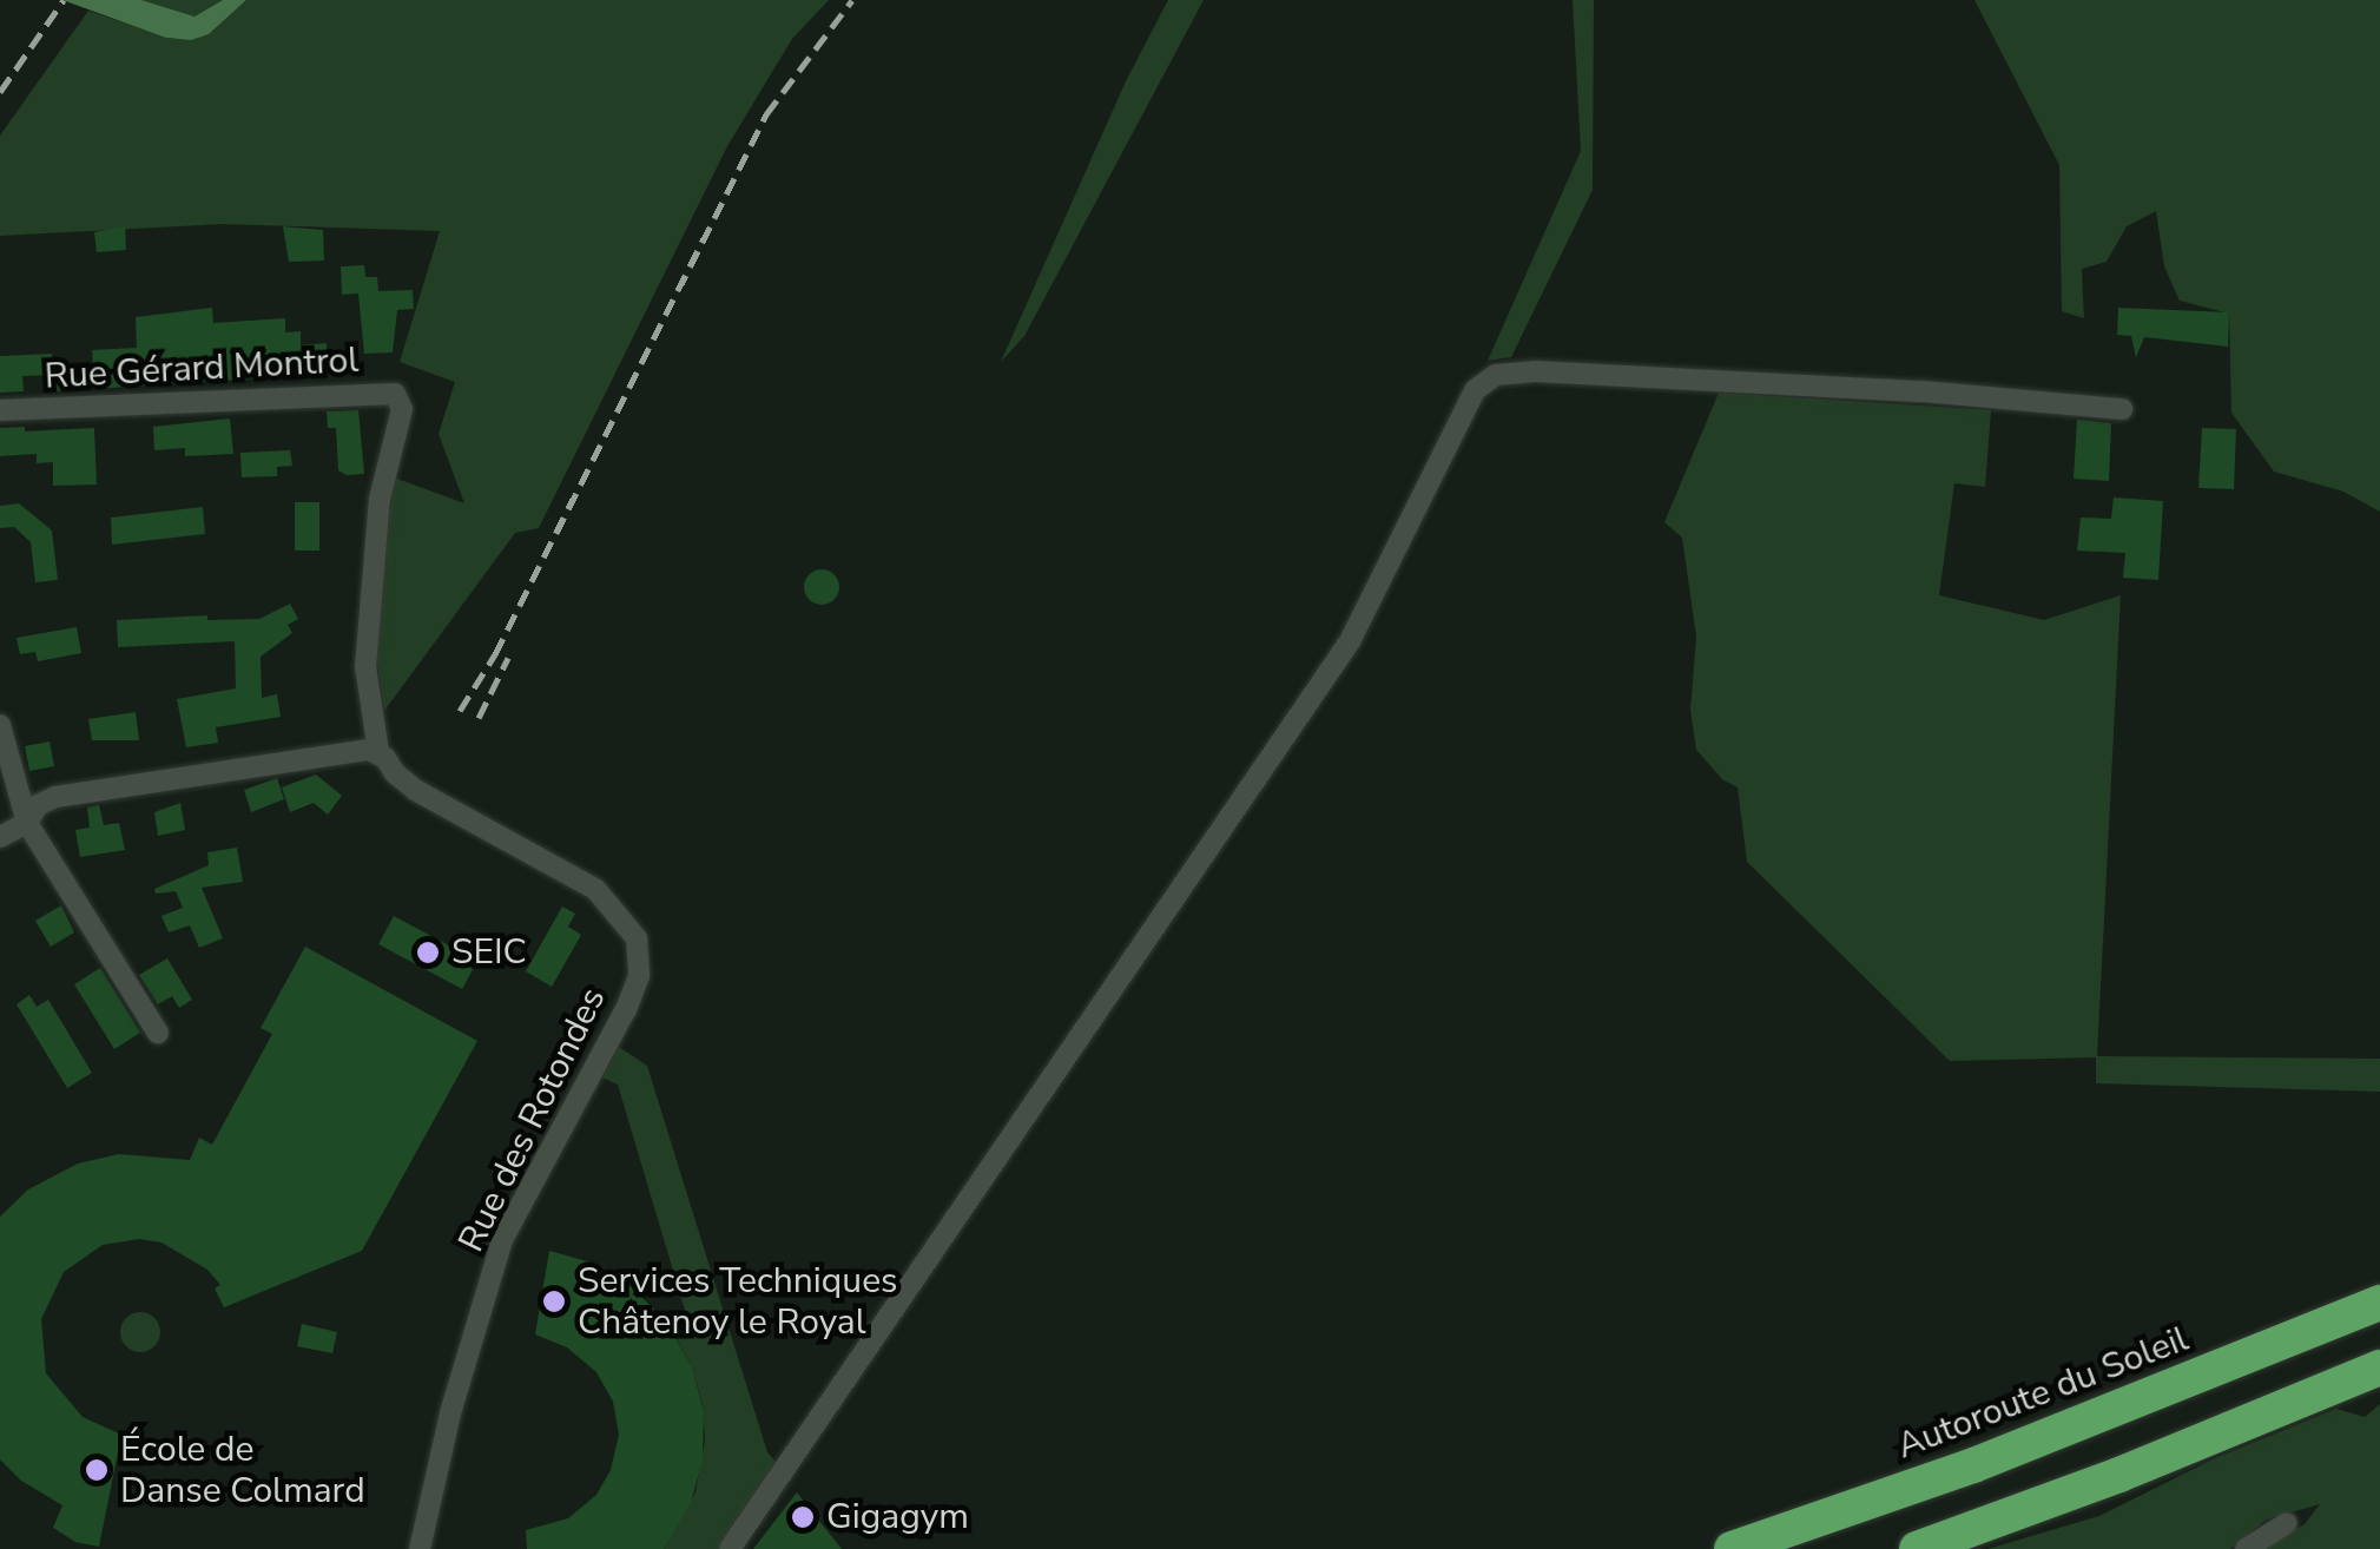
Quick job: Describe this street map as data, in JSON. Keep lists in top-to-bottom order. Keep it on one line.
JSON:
{"streets":{"highway":["Autoroute du Soleil"],"street":["Rue Gérard Montrol","Rue des Rotondes"]},"crossings":[["Rue Gérard Montrol","Rue des Rotondes"]],"places":["SEIC","Services Techniques Châtenoy le Royal","École de Danse Colmard","Gigagym"]}
